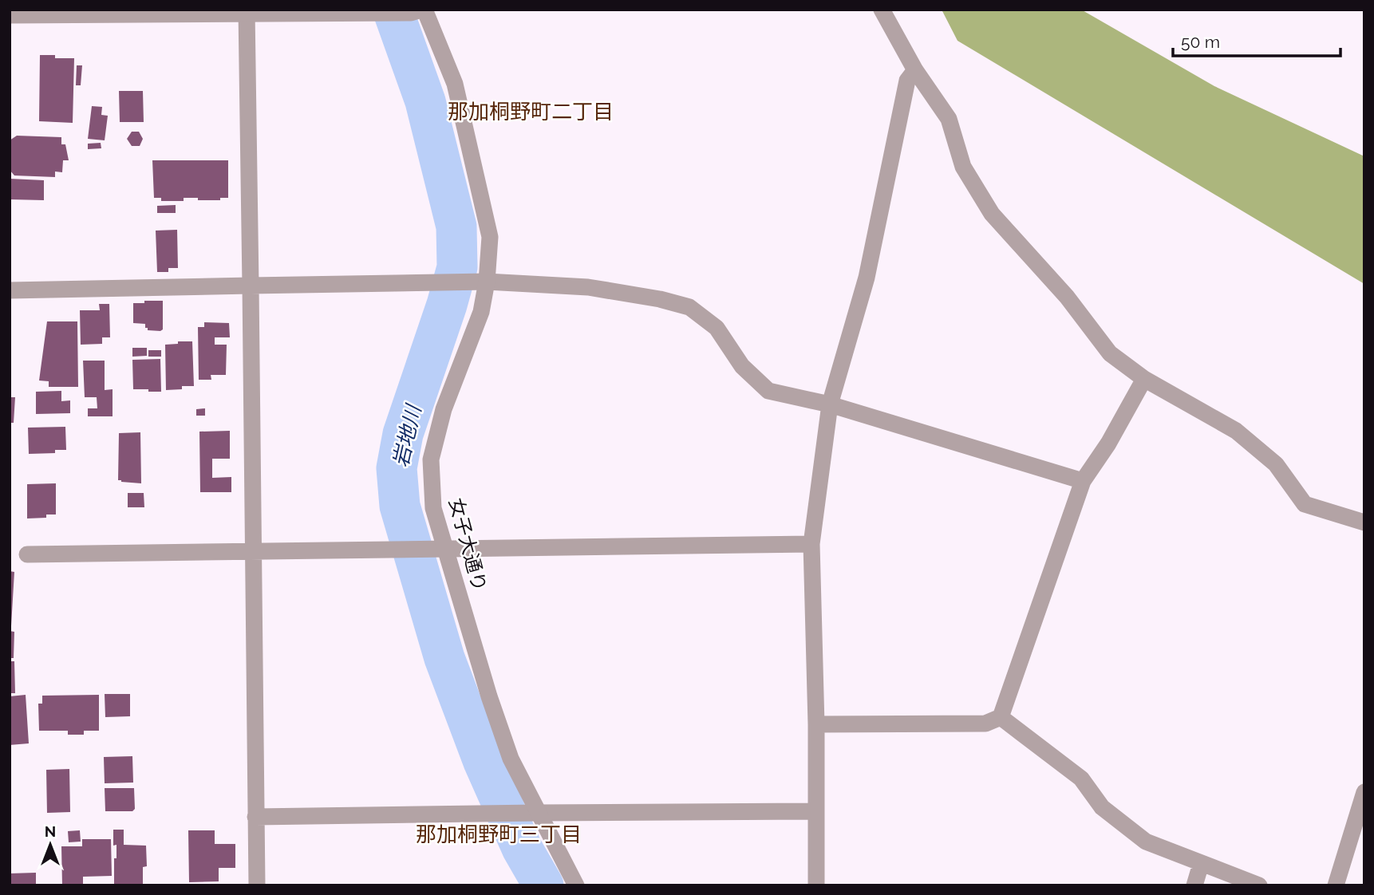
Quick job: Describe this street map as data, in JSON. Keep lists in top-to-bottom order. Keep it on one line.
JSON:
{"streets":{"street":["女子大通り"]},"districts":["那加桐野町二丁目","那加桐野町三丁目"],"water":["岩地川"],"scale_bar":"50 m","north":"top"}
